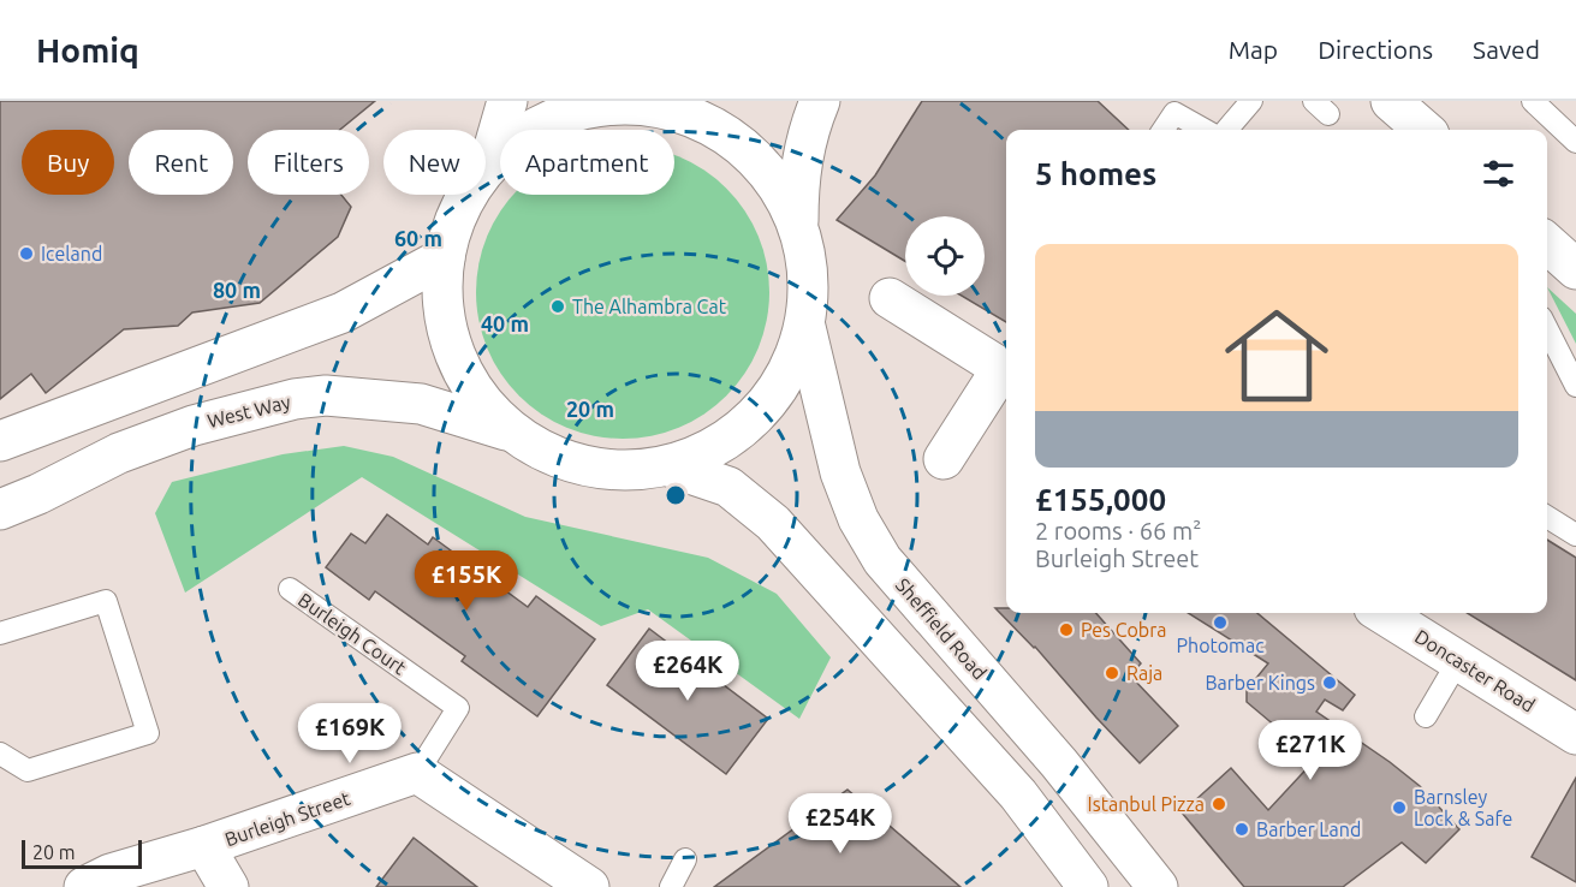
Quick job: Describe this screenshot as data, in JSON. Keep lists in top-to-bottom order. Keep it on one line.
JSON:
{"streets":{"main road":["West Way","Sheffield Road","Doncaster Road","Burleigh Street"],"lane":["Burleigh Court"]},"crossings":[["Burleigh Court","Burleigh Street"]],"places":["Iceland","The Alhambra Cat","Photomac","Pes Cobra","Raja","Barber Kings","Istanbul Pizza","Barnsley Lock & Safe","Barber Land"],"scale_bar":"20 m","page":{"header":"Homiq","nav":["Map","Directions","Saved"],"chip":["Buy","Rent","Filters","New","Apartment"],"heading":"5 homes","list":[{"name":"£155,000","note":"2 rooms · 66 m² · Burleigh Street"}],"price":["£155K","£264K","£169K","£271K","£254K"],"scale":"20 m"},"rings":["60 m","80 m","40 m","20 m"]}
